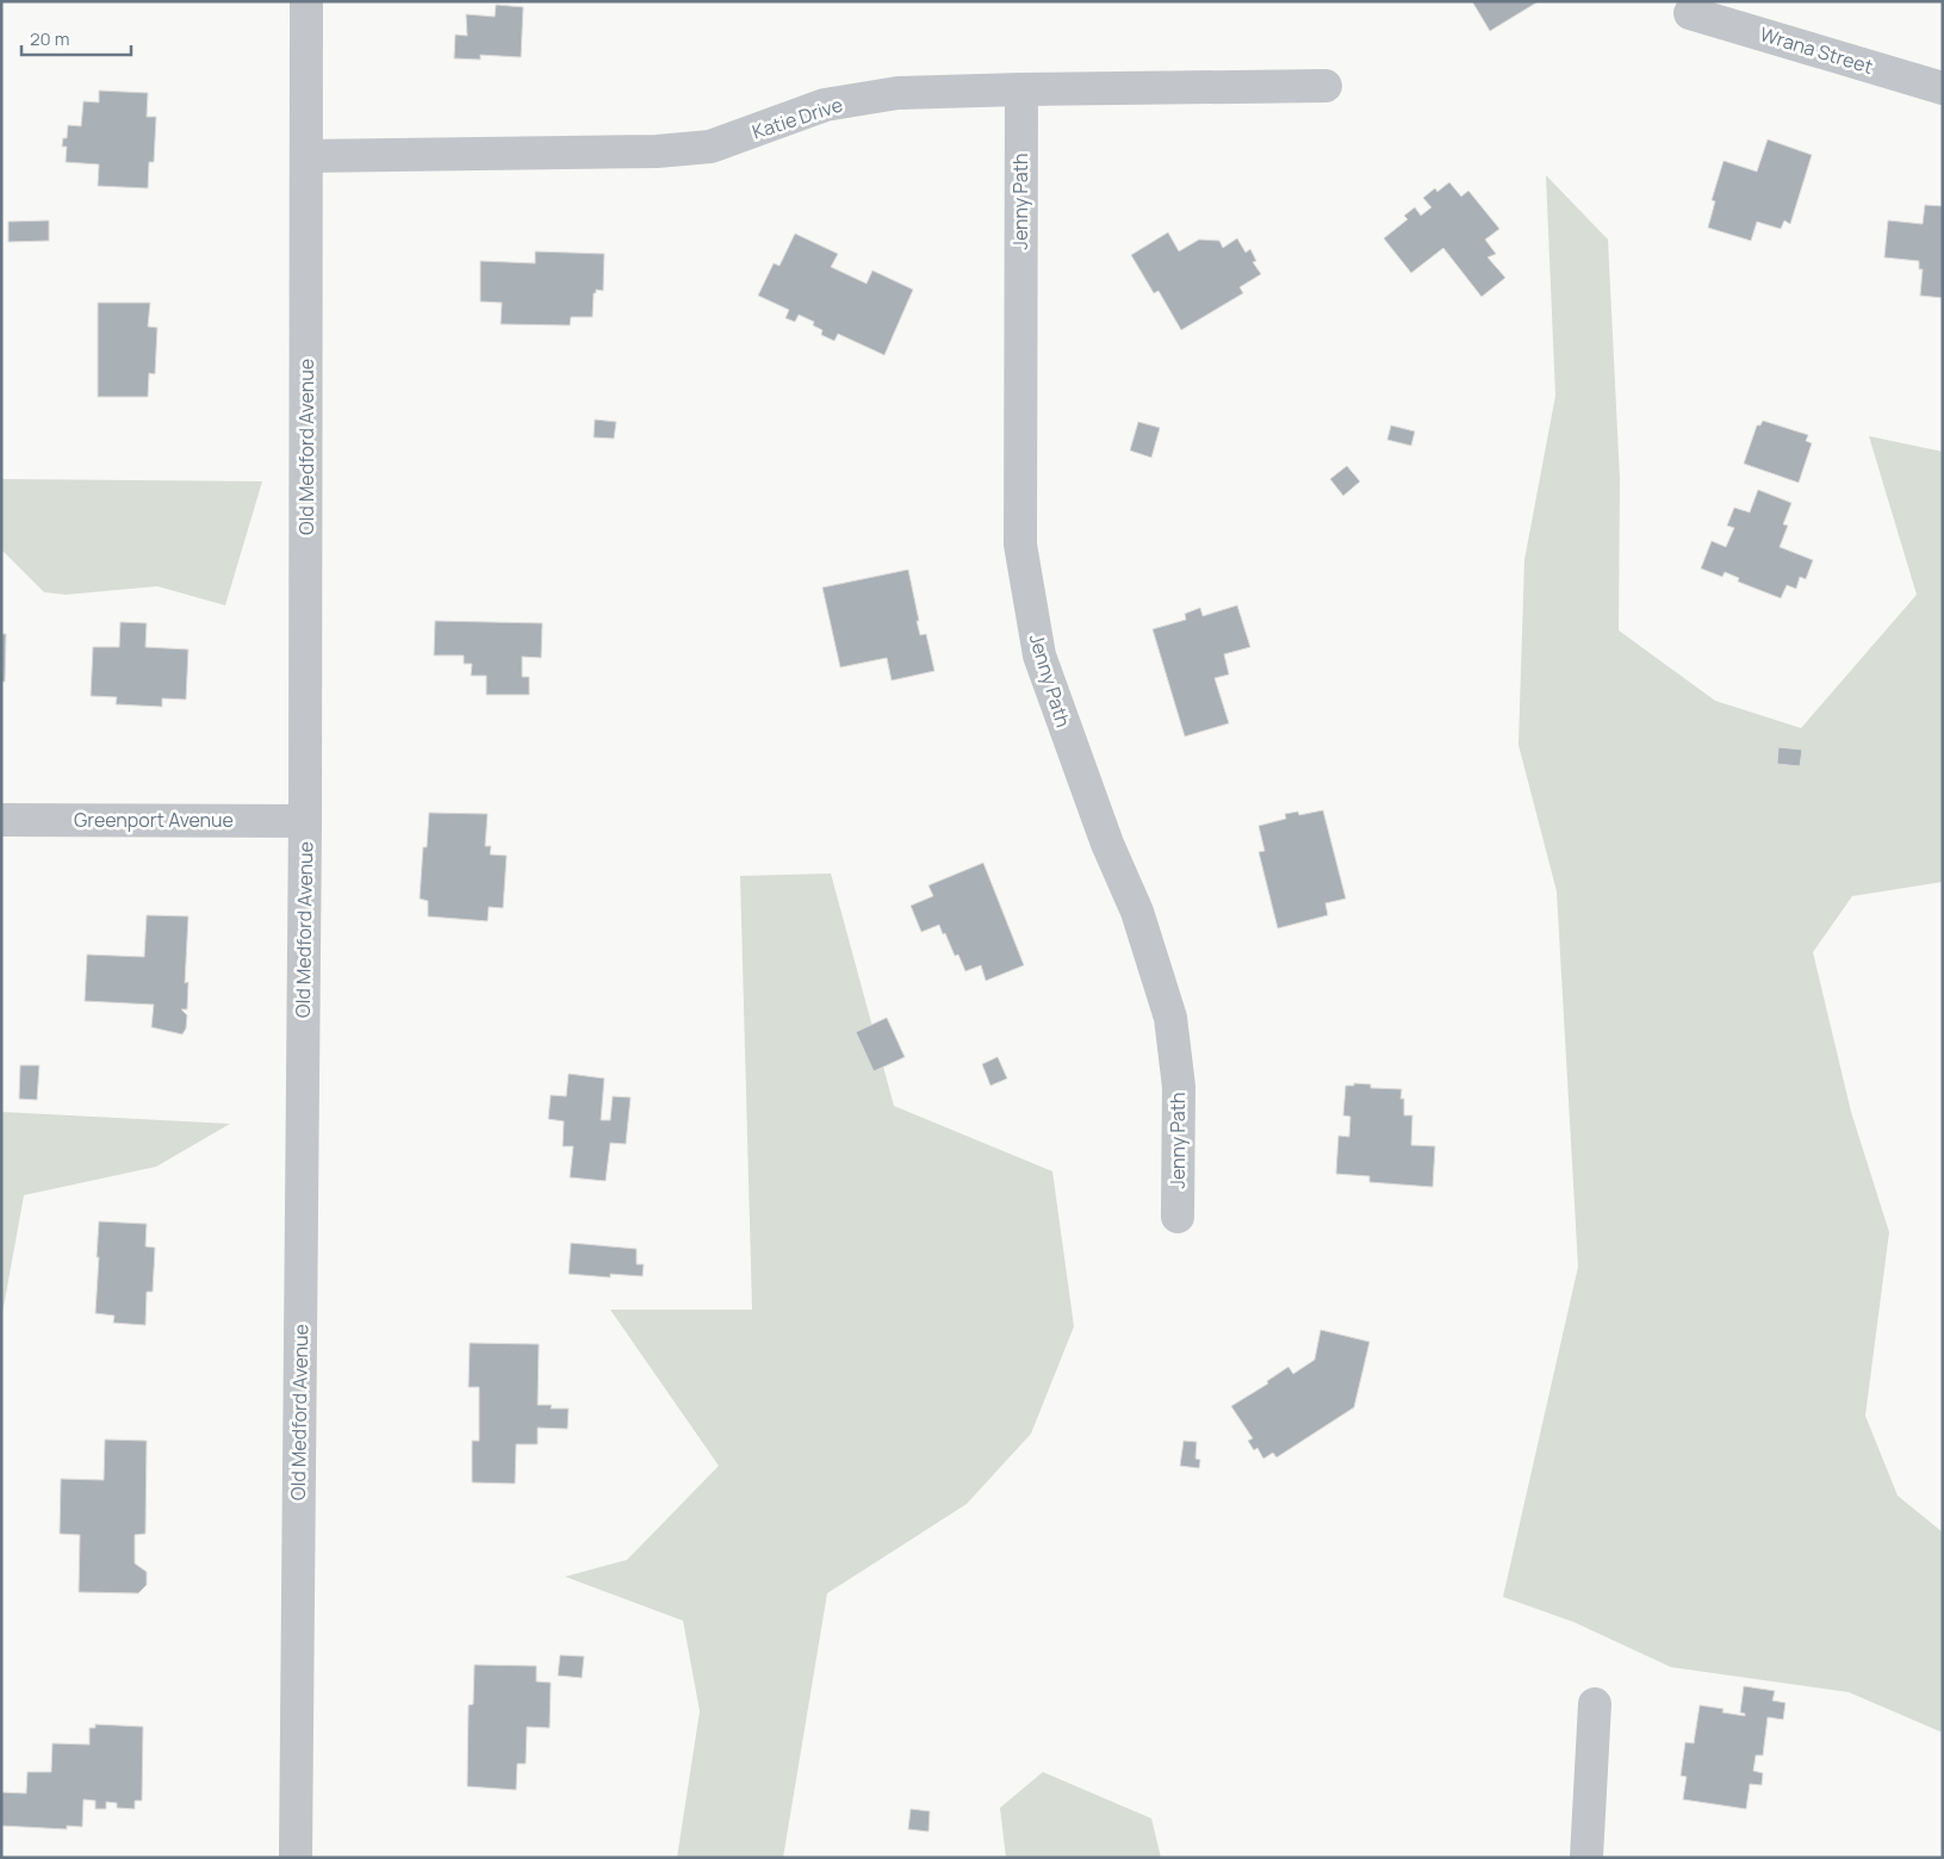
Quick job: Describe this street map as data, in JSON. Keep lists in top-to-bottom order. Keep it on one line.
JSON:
{"streets":{"street":["Wrana Street","Katie Drive","Jenny Path","Old Medford Avenue","Greenport Avenue"]},"crossings":[["Katie Drive","Jenny Path"],["Katie Drive","Old Medford Avenue"],["Old Medford Avenue","Greenport Avenue"]],"scale_bar":"20 m"}
